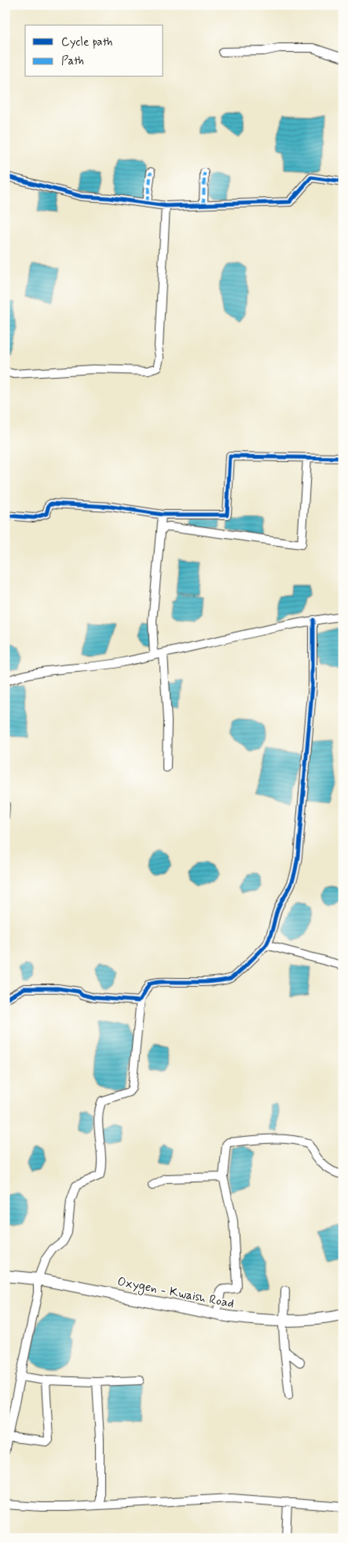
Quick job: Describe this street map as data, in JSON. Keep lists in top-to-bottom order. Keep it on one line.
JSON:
{"streets":{"main road":["Oxygen - Kwaish Road"]},"legend":["Cycle path","Path"]}
